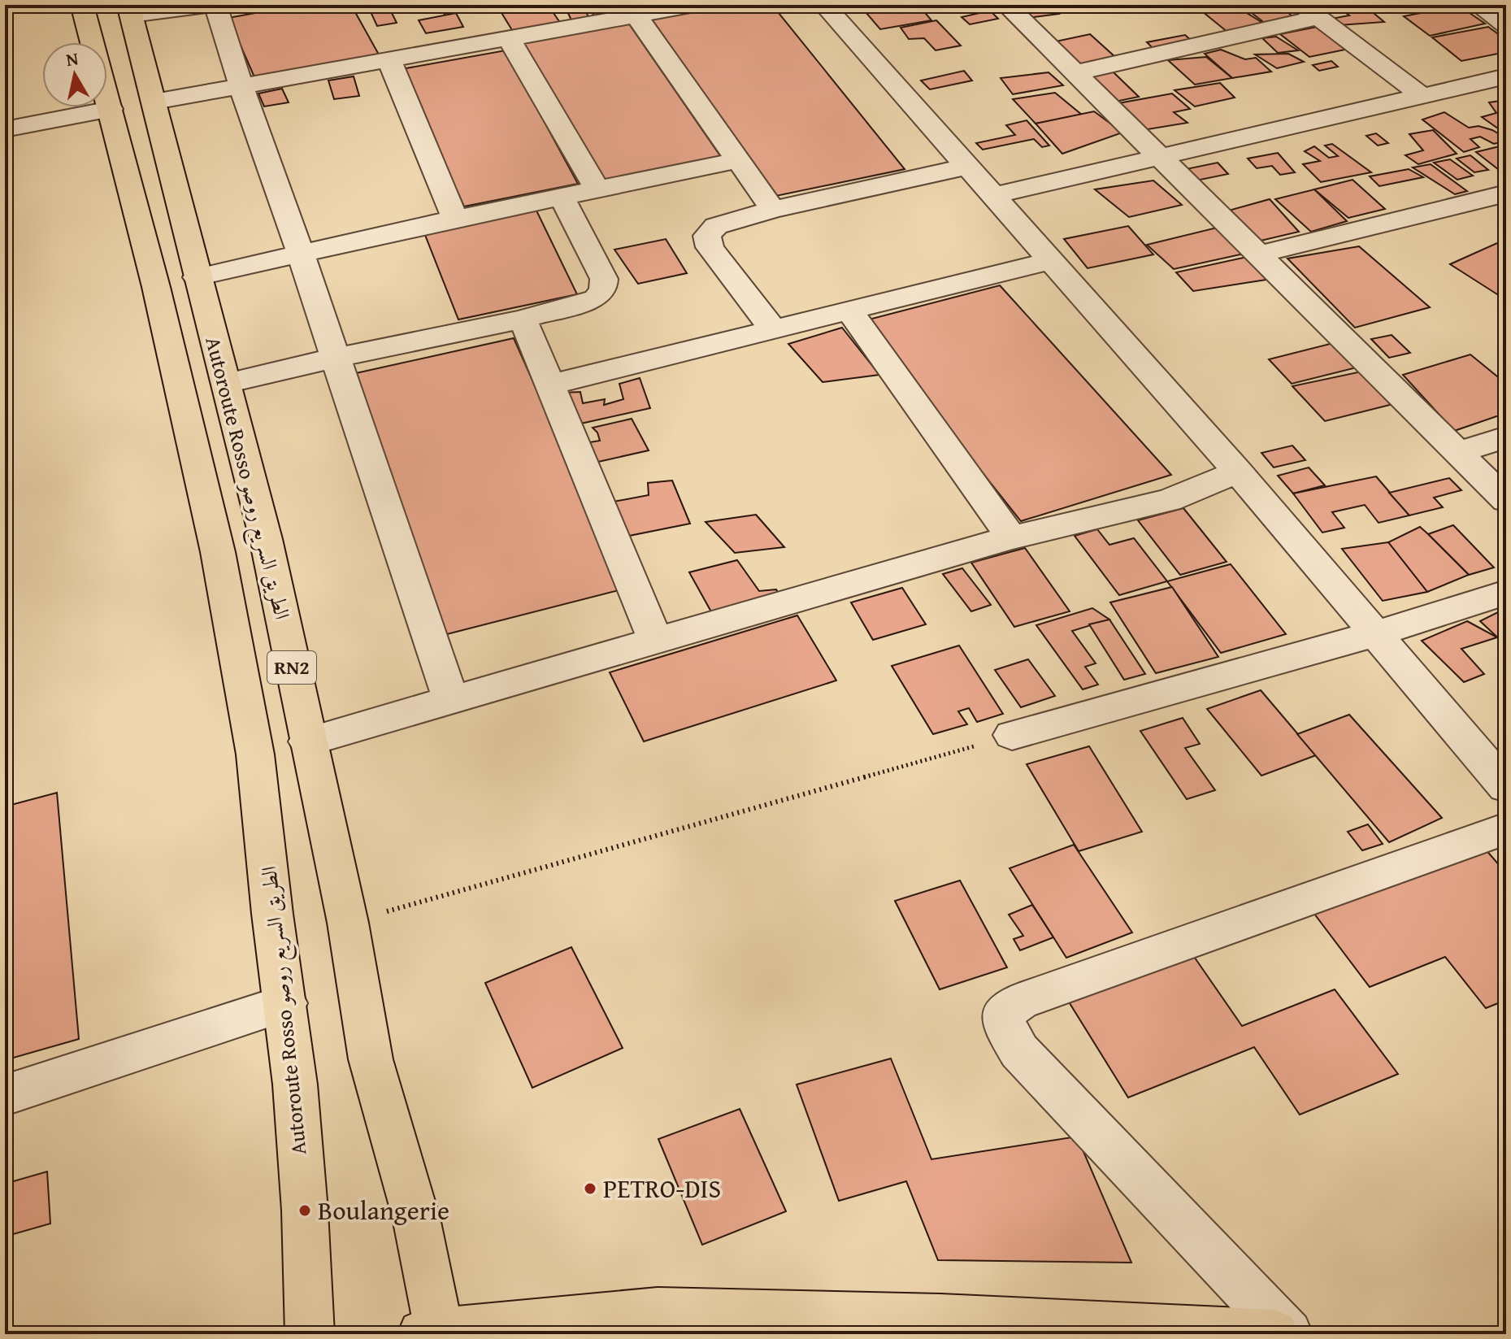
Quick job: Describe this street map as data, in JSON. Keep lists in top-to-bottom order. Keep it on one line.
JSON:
{"streets":{"main road":["Autoroute Rosso الطريق السريع روصو","RN2"]},"places":["PETRO-DIS","Boulangerie"],"north":"top"}
